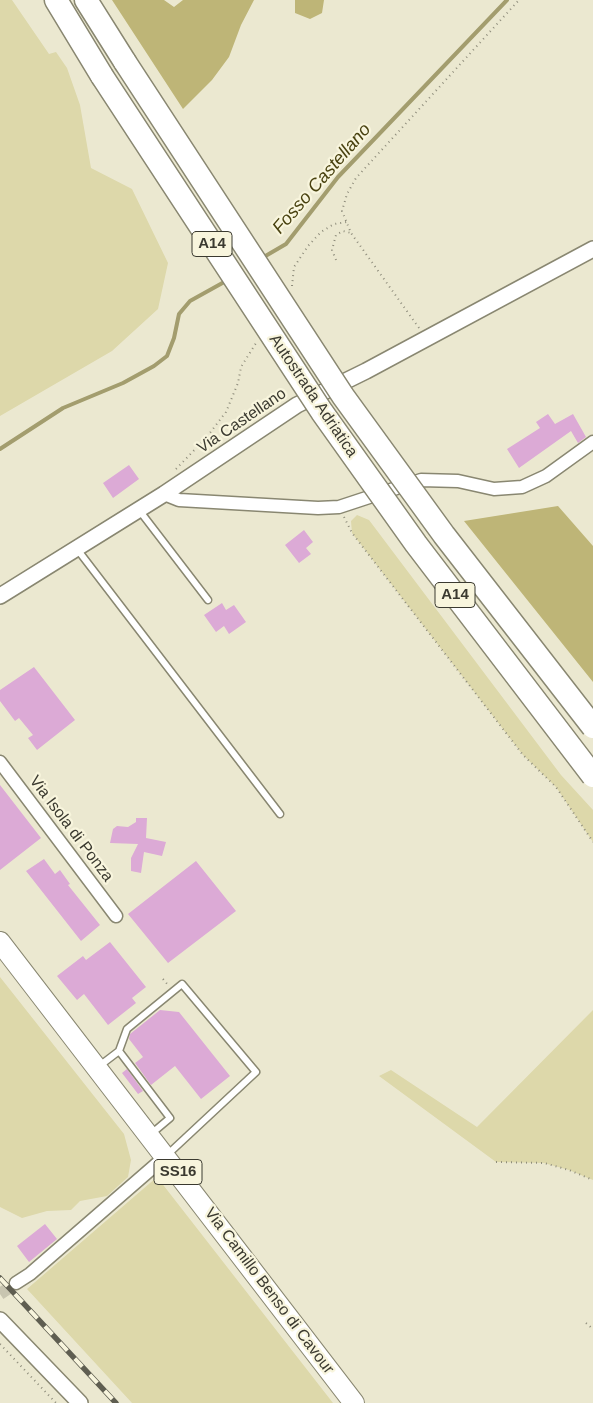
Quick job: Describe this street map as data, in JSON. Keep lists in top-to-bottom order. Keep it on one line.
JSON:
{"streets":{"highway":["A14","Autostrada Adriatica"],"main road":["SS16","Via Camillo Benso di Cavour"],"street":["Via Castellano","Via Isola di Ponza"]},"water":["Fosso Castellano"]}
